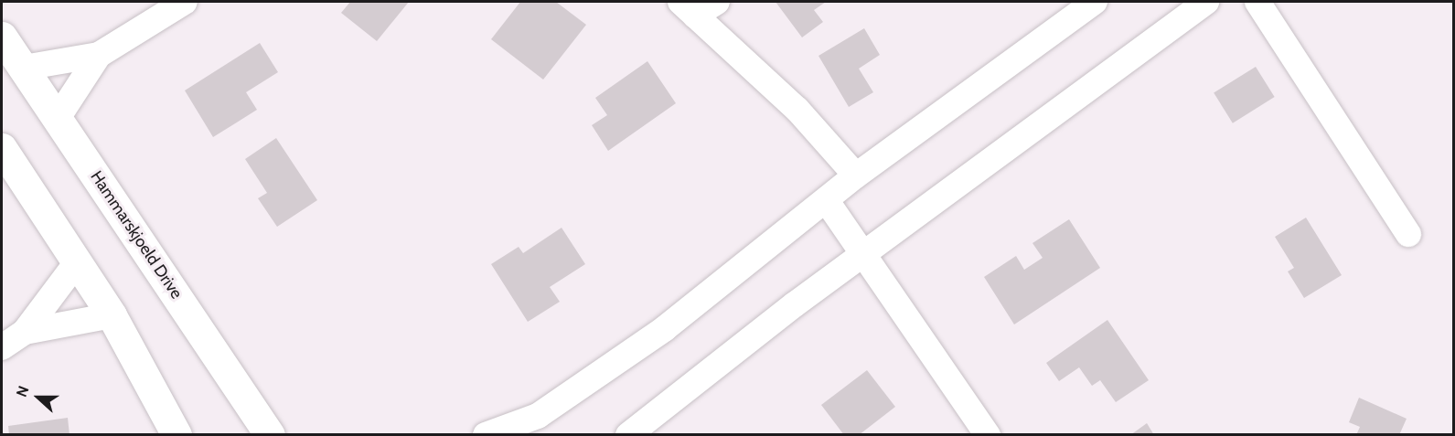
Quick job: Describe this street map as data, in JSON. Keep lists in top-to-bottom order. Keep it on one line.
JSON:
{"streets":{"main road":["Hammarskjoeld Drive"]},"north":"left"}
